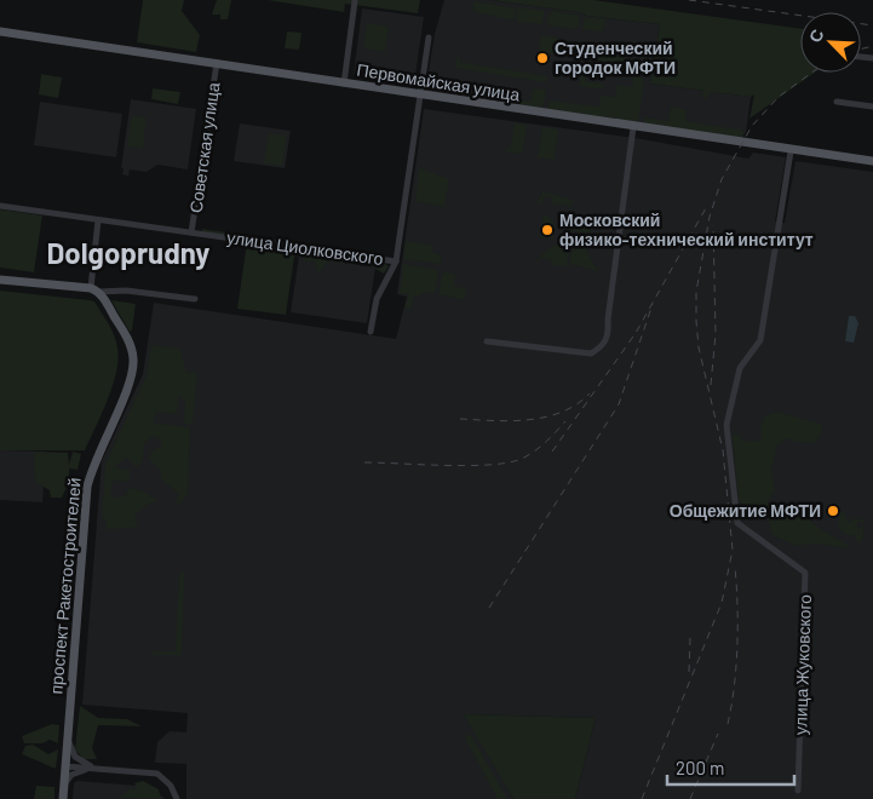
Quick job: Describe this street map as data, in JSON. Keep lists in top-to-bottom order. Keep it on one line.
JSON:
{"streets":{"main road":["Первомайская улица","проспект Ракетостроителей"],"street":["Советская улица","улица Циолковского","улица Жуковского"]},"crossings":[["Первомайская улица","Советская улица"],["Первомайская улица","улица Жуковского"],["Советская улица","улица Циолковского"]],"districts":["Dolgoprudny"],"places":["Студенческий городок МФТИ","Московский физико-технический институт","Общежитие МФТИ"],"scale_bar":"200 m","north":"top left"}
